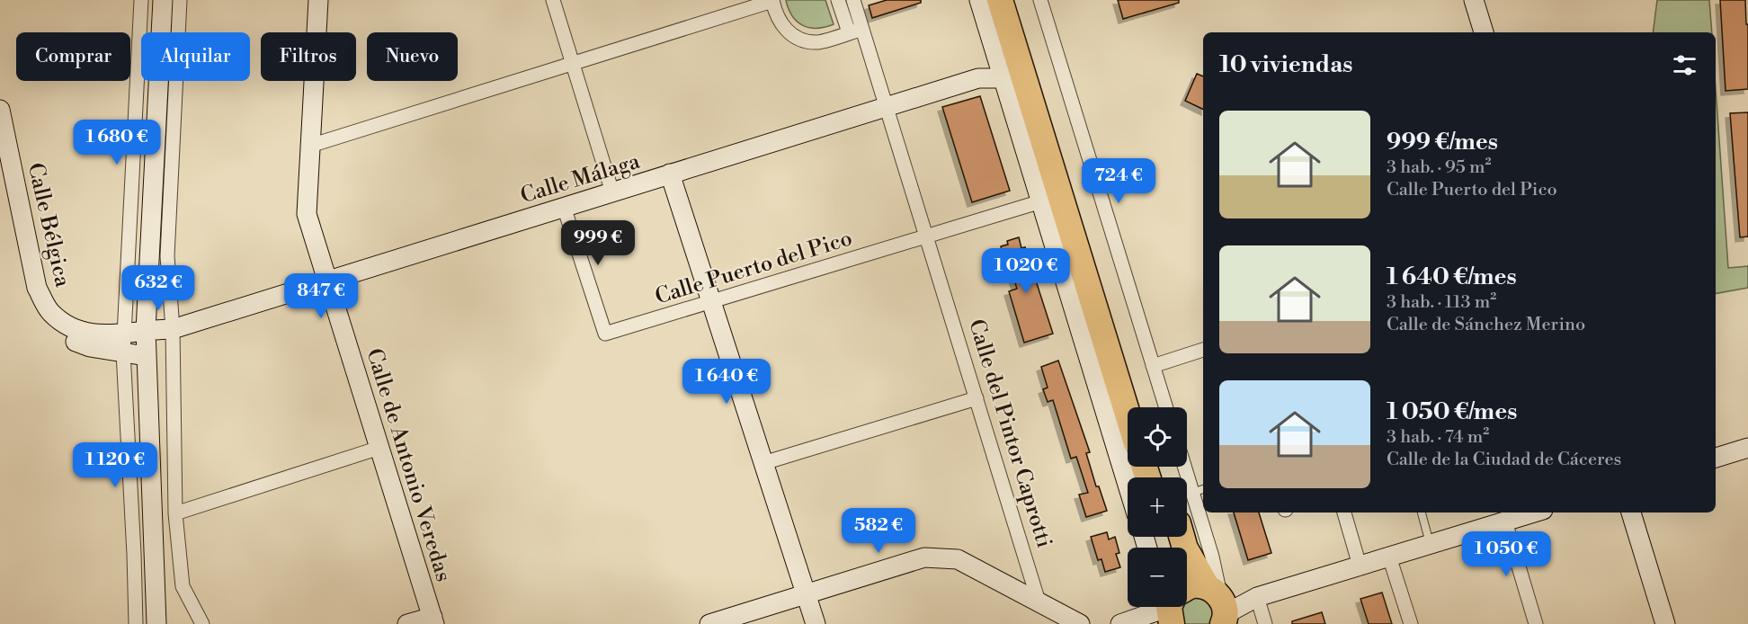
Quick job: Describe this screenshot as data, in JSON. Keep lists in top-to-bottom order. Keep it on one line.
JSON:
{"streets":{"street":["Calle Málaga","Calle Bélgica","Calle Puerto del Pico","Calle del Pintor Caprotti","Calle de Antonio Veredas"]},"crossings":[["Calle Málaga","Calle Bélgica"],["Calle Málaga","Calle Puerto del Pico"],["Calle Málaga","Calle del Pintor Caprotti"],["Calle Málaga","Calle de Antonio Veredas"],["Calle Puerto del Pico","Calle del Pintor Caprotti"]],"page":{"chip":["Comprar","Alquilar","Filtros","Nuevo"],"heading":"10 viviendas","list":[{"name":"999 €/mes","note":"3 hab. · 95 m² · Calle Puerto del Pico"},{"name":"1 640 €/mes","note":"3 hab. · 113 m² · Calle de Sánchez Merino"},{"name":"1 050 €/mes","note":"3 hab. · 74 m² · Calle de la Ciudad de Cáceres"}],"price":["1 680 €","724 €","999 €","1 020 €","632 €","847 €","1 640 €","1 120 €","582 €","1 050 €"],"map_buttons":["+","−"]}}
